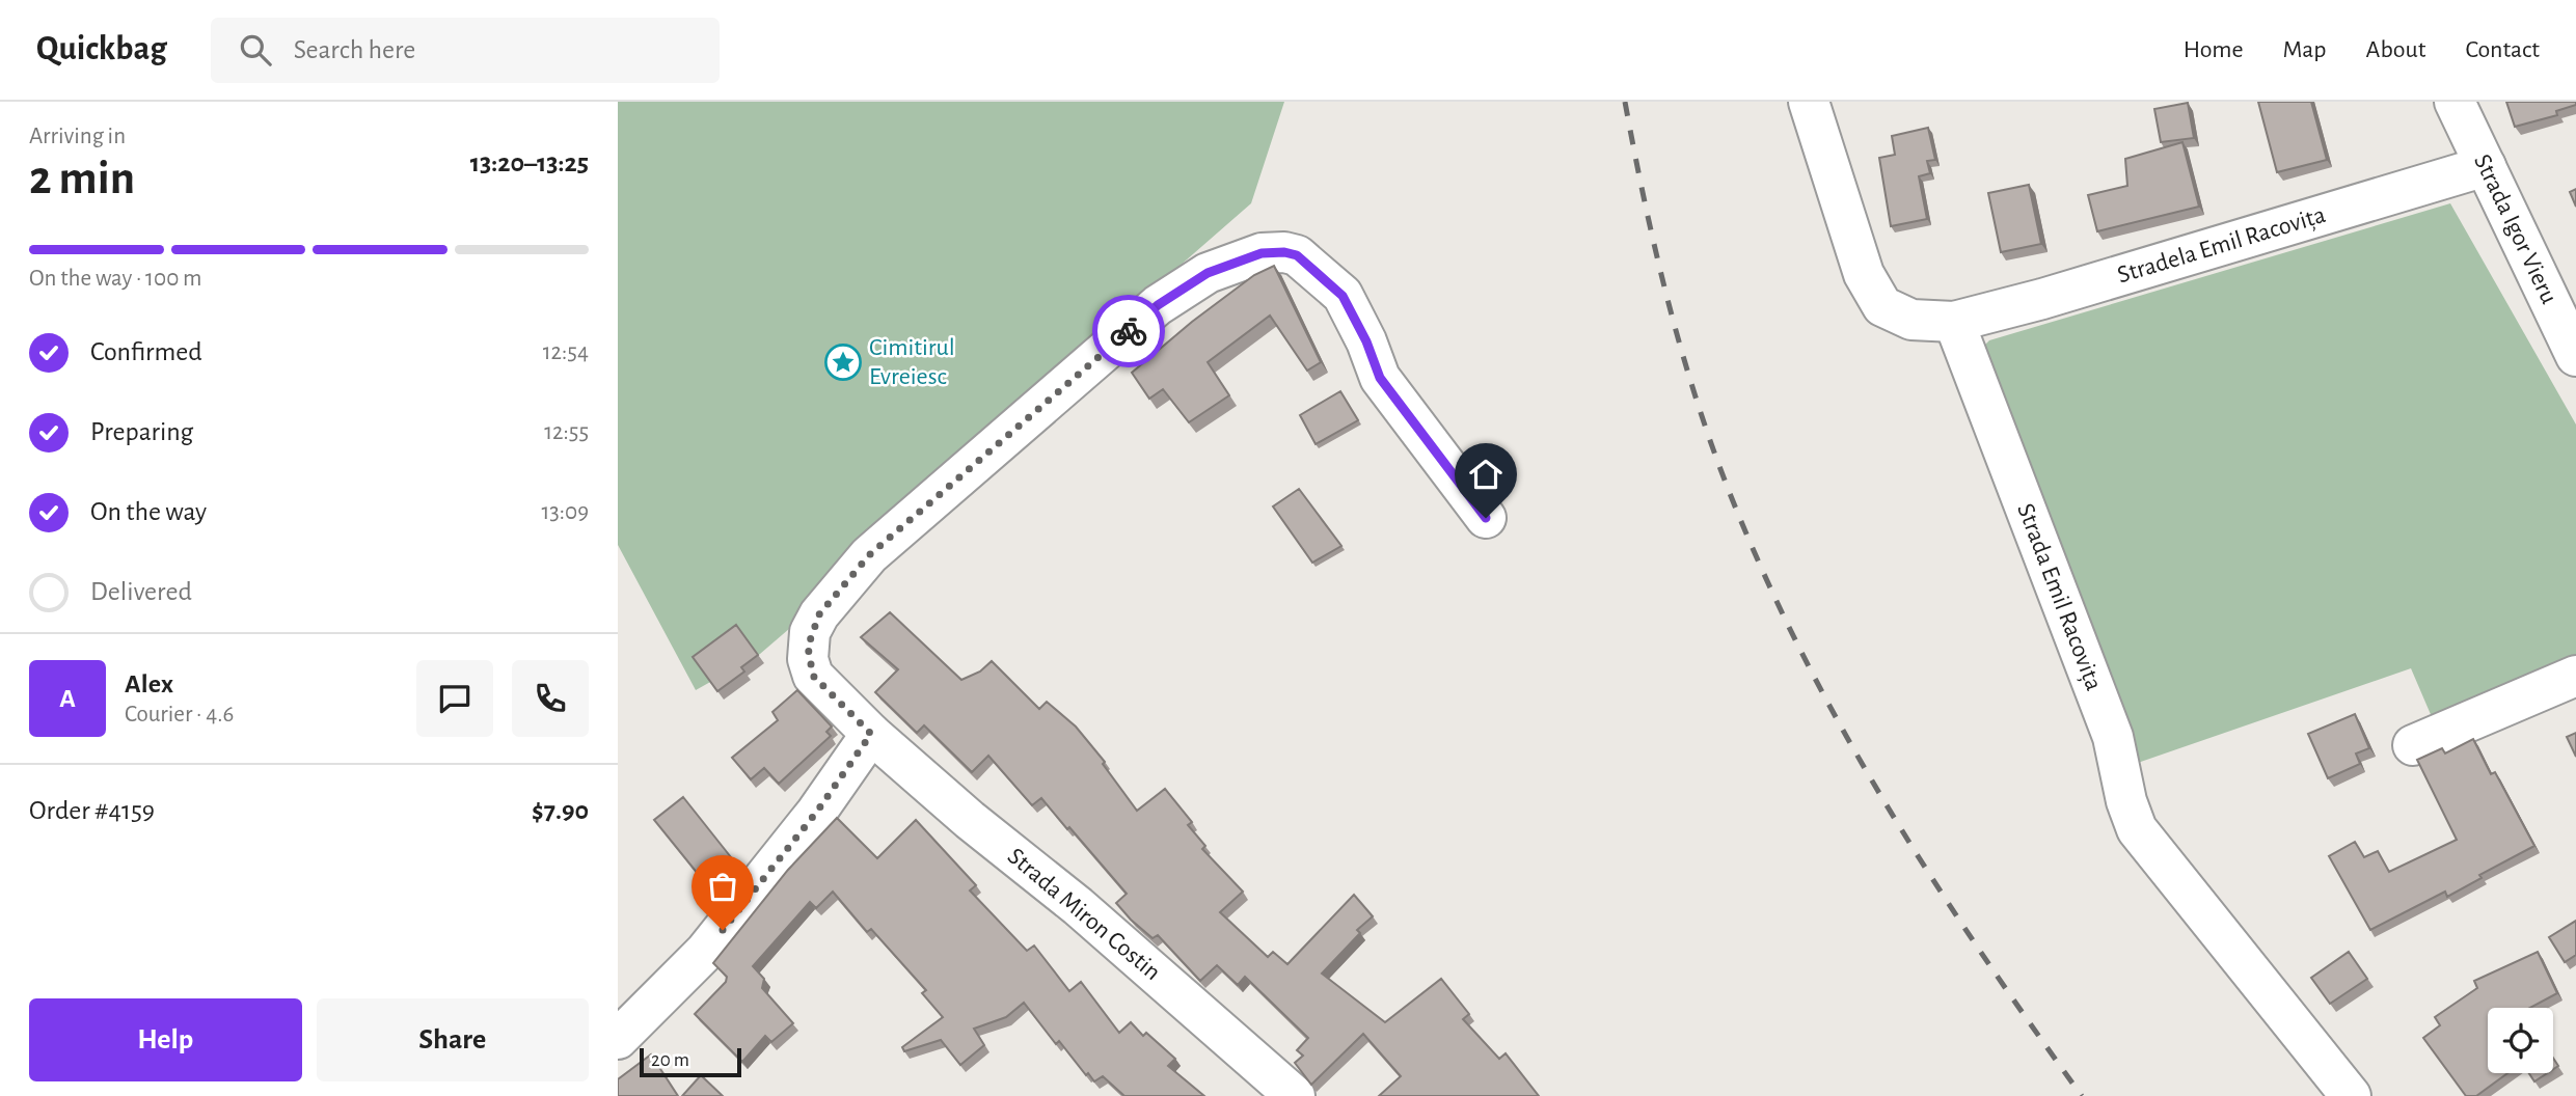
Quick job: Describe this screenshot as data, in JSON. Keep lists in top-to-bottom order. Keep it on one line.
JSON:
{"streets":{"street":["Strada Igor Vieru","Stradela Emil Racovița","Strada Emil Racovița","Strada Miron Costin"]},"crossings":[["Strada Igor Vieru","Stradela Emil Racovița"],["Stradela Emil Racovița","Strada Emil Racovița"]],"places":{"place":["Cimitirul Evreiesc"]},"scale_bar":"20 m","page":{"header":"Quickbag","search":"Search here","nav":["Home","Map","About","Contact"],"heading":["2 min","Arriving in","13:20–13:25"],"panel":["Alex","Courier · 4.6","Order #4159","$7.90"],"bar":"On the way · 100 m","list":[["Confirmed","12:54"],["Preparing","12:55"],["On the way","13:09"],"Delivered"],"round":"A","buttons":["Help","Share"],"scale":"20 m"}}
